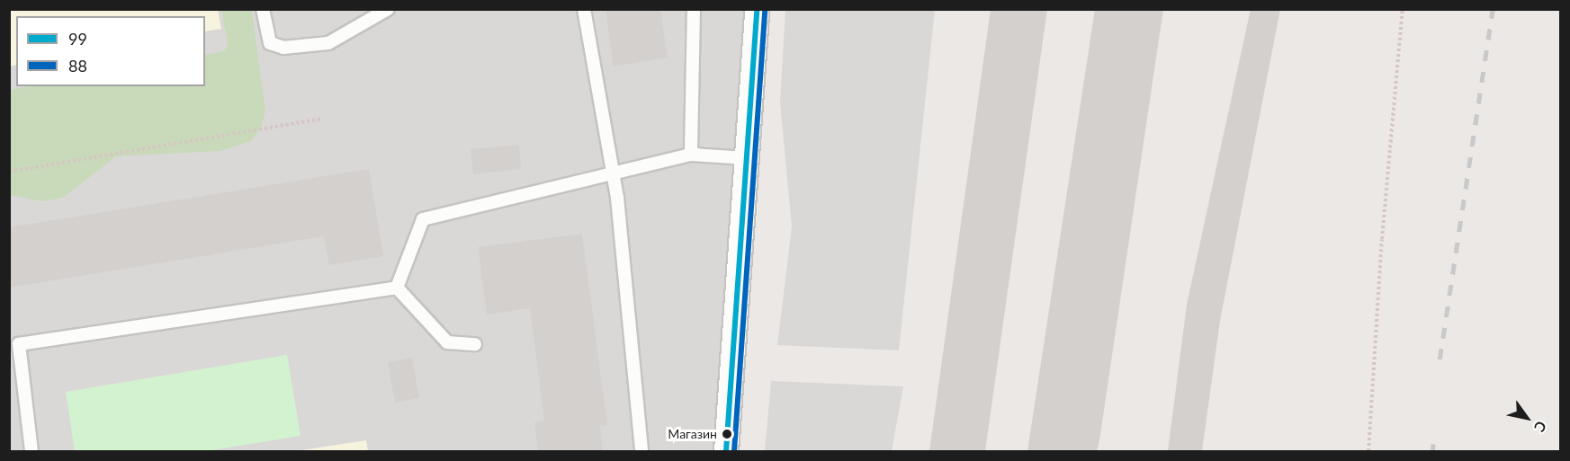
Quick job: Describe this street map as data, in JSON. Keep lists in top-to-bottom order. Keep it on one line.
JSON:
{"places":["Магазин"],"lines":["transit line 99","transit line 88"],"legend":["99","88"],"north":"bottom right"}
